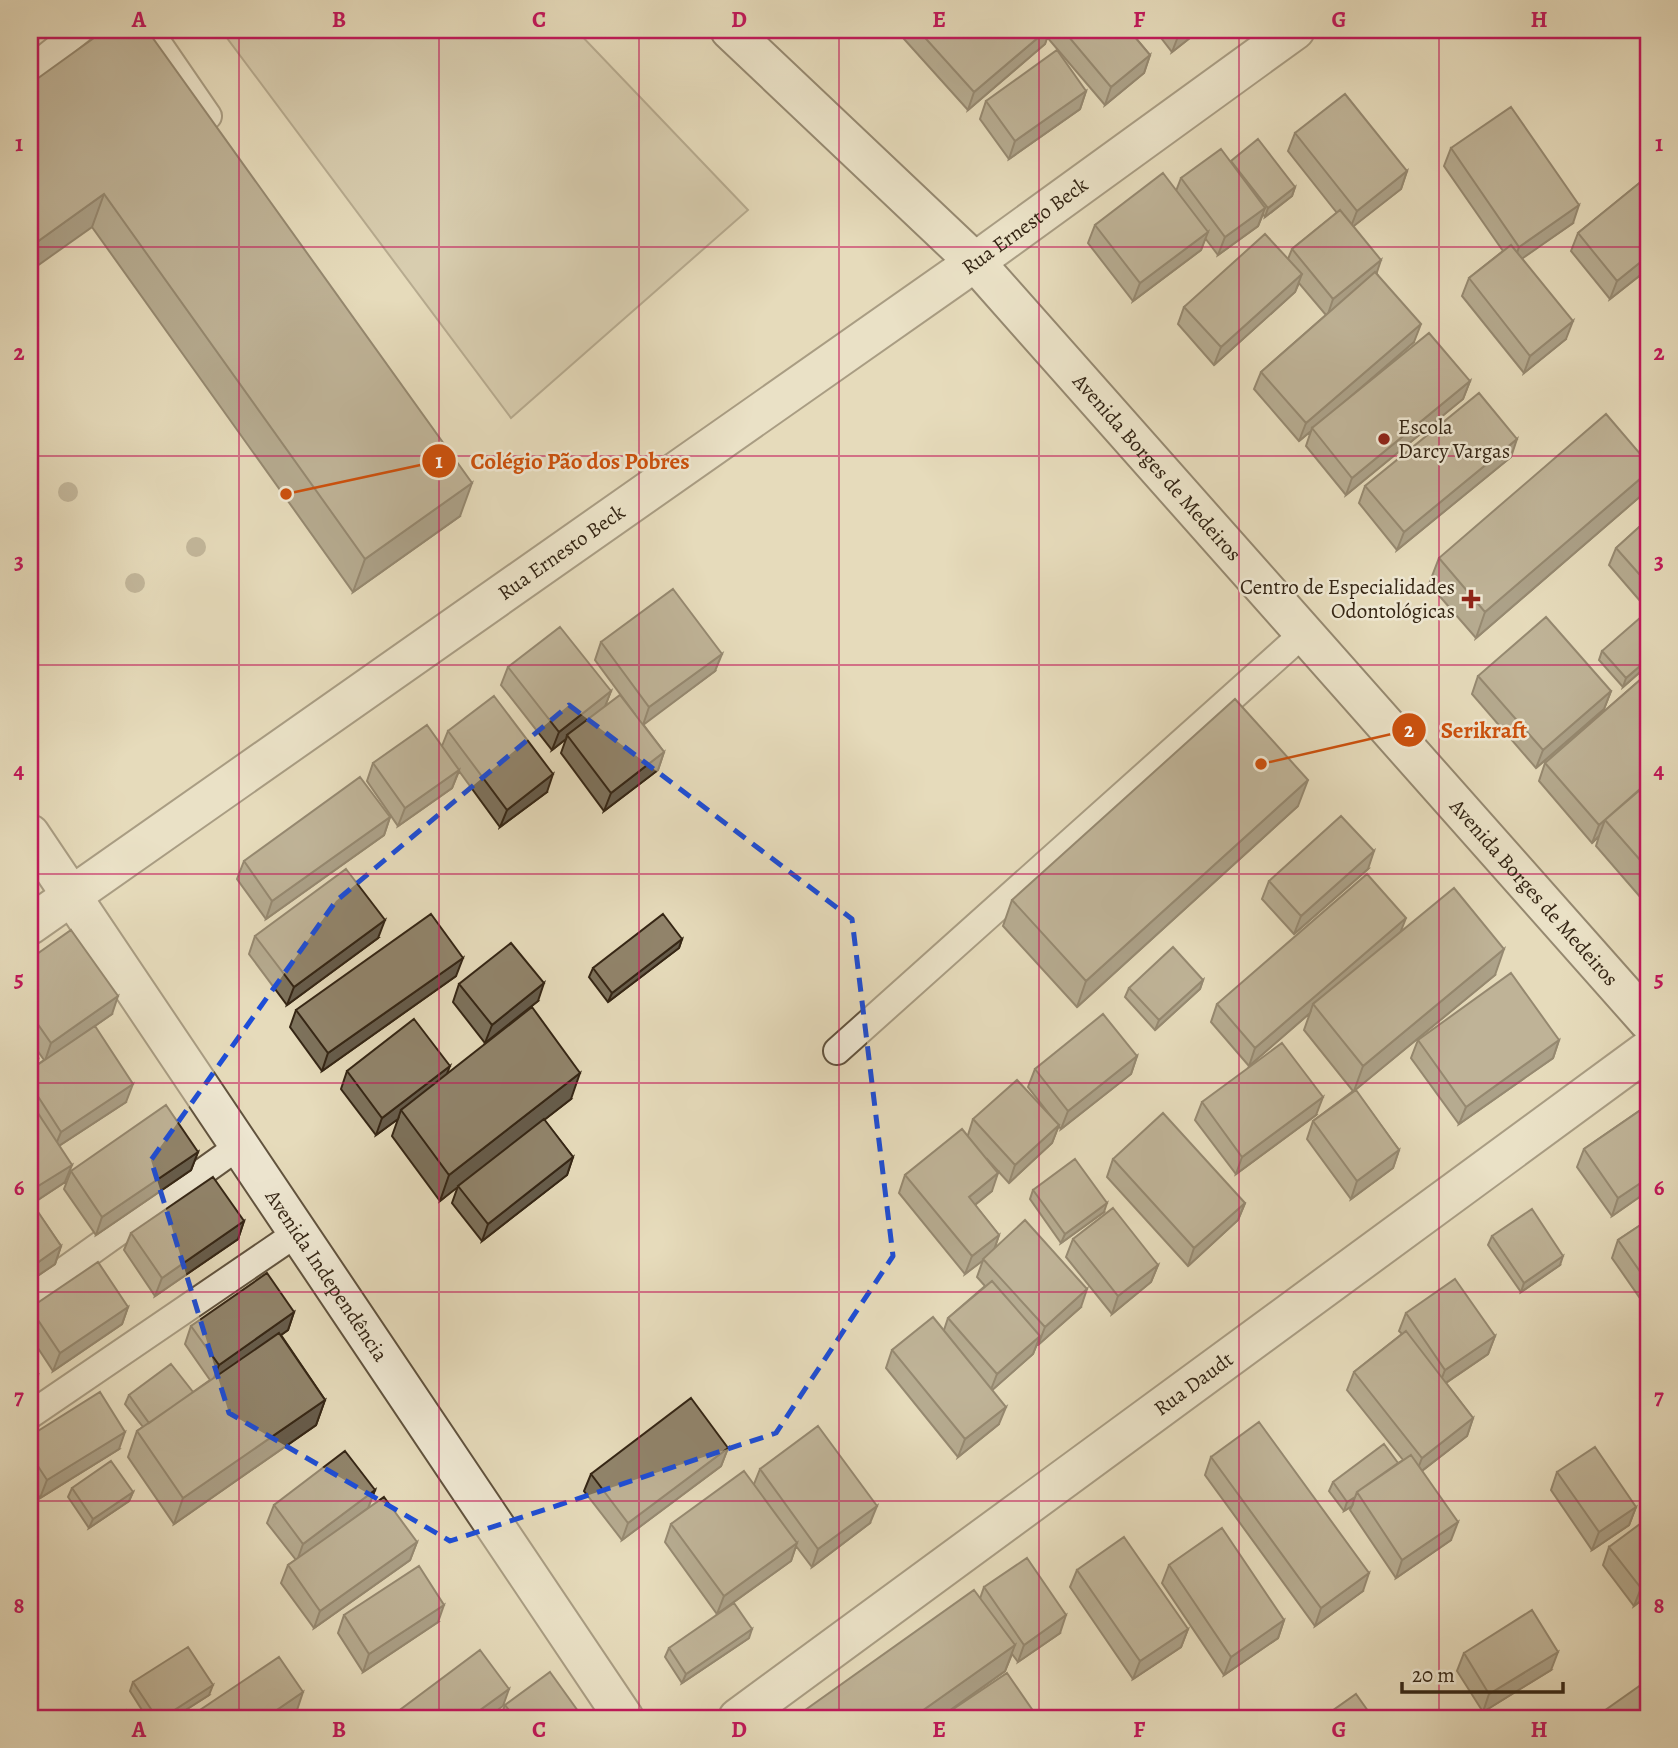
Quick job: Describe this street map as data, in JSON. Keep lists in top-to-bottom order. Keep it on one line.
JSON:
{"streets":{"street":["Rua Ernesto Beck","Avenida Borges de Medeiros","Avenida Independência","Rua Daudt"]},"crossings":[["Rua Ernesto Beck","Avenida Borges de Medeiros"],["Rua Ernesto Beck","Avenida Independência"]],"places":{"other":["Escola Darcy Vargas","Colégio Pão dos Pobres","Serikraft"],"health":["Centro de Especialidades Odontológicas"]},"scale_bar":"20 m","grid":{"columns":["A","B","C","D","E","F","G","H"],"rows":["1","2","3","4","5","6","7","8"]}}
